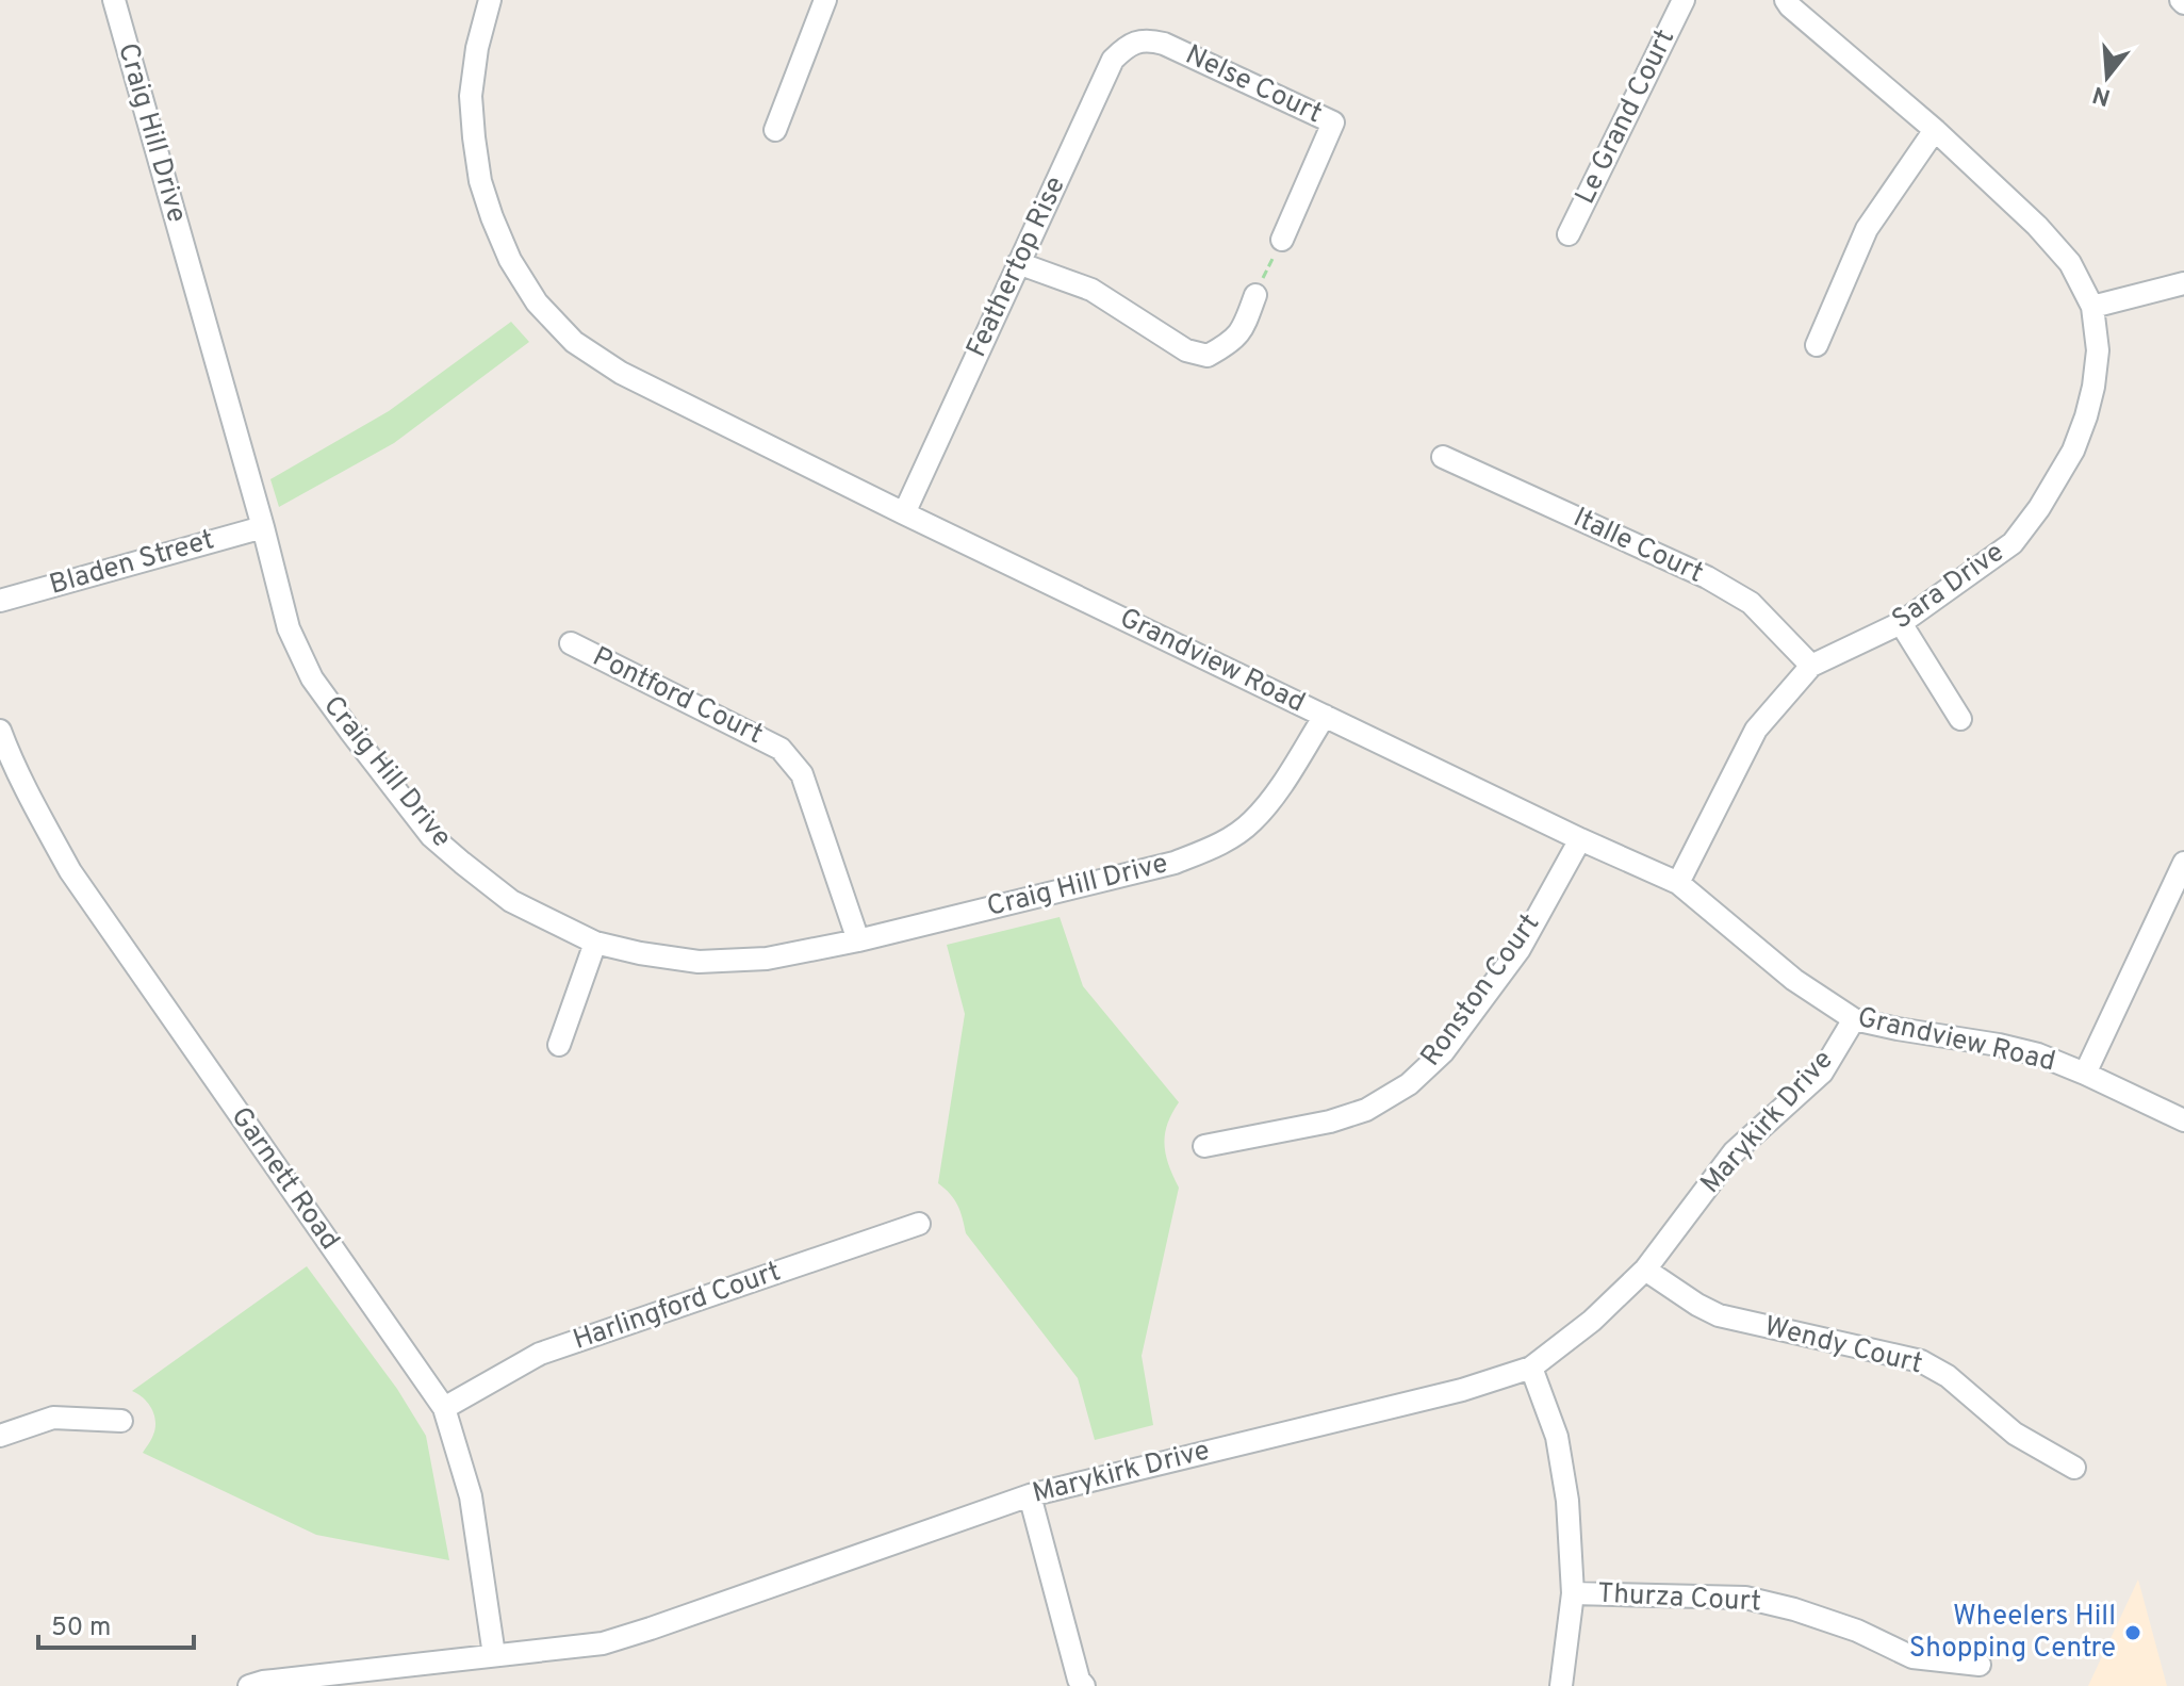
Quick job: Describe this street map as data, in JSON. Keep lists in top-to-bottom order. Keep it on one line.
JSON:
{"streets":{"street":["Nelse Court","Le Grand Court","Craig Hill Drive","Feathertop Rise","Italle Court","Bladen Street","Sara Drive","Grandview Road","Pontford Court","Ronston Court","Marykirk Drive","Garnett Road","Harlingford Court","Wendy Court","Thurza Court"]},"crossings":[["Nelse Court","Feathertop Rise"],["Craig Hill Drive","Bladen Street"],["Craig Hill Drive","Grandview Road"],["Craig Hill Drive","Pontford Court"],["Feathertop Rise","Grandview Road"],["Italle Court","Sara Drive"],["Sara Drive","Grandview Road"],["Grandview Road","Ronston Court"],["Grandview Road","Marykirk Drive"],["Marykirk Drive","Garnett Road"],["Marykirk Drive","Wendy Court"],["Garnett Road","Harlingford Court"]],"places":["Wheelers Hill Shopping Centre"],"scale_bar":"50 m","north":"bottom"}
